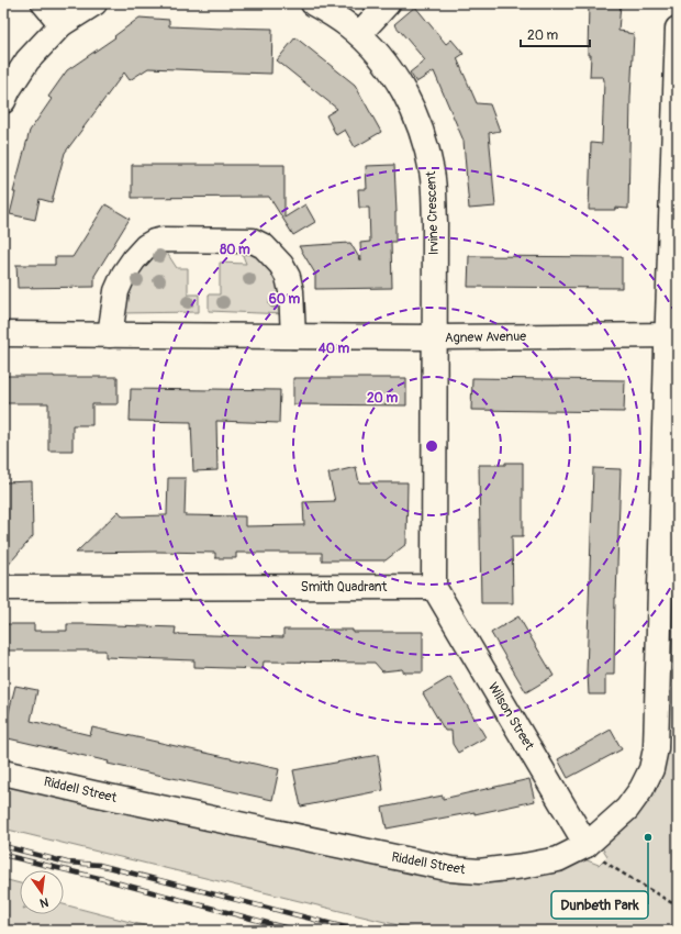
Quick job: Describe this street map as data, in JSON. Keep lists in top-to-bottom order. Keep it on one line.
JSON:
{"streets":{"street":["Irvine Crescent","Agnew Avenue","Smith Quadrant","Wilson Street","Riddell Street"]},"crossings":[["Irvine Crescent","Agnew Avenue"],["Agnew Avenue","Riddell Street"],["Smith Quadrant","Wilson Street"],["Wilson Street","Riddell Street"]],"places":["Dunbeth Park"],"scale_bar":"20 m","north":"bottom","rings":["80 m","60 m","40 m","20 m"]}
